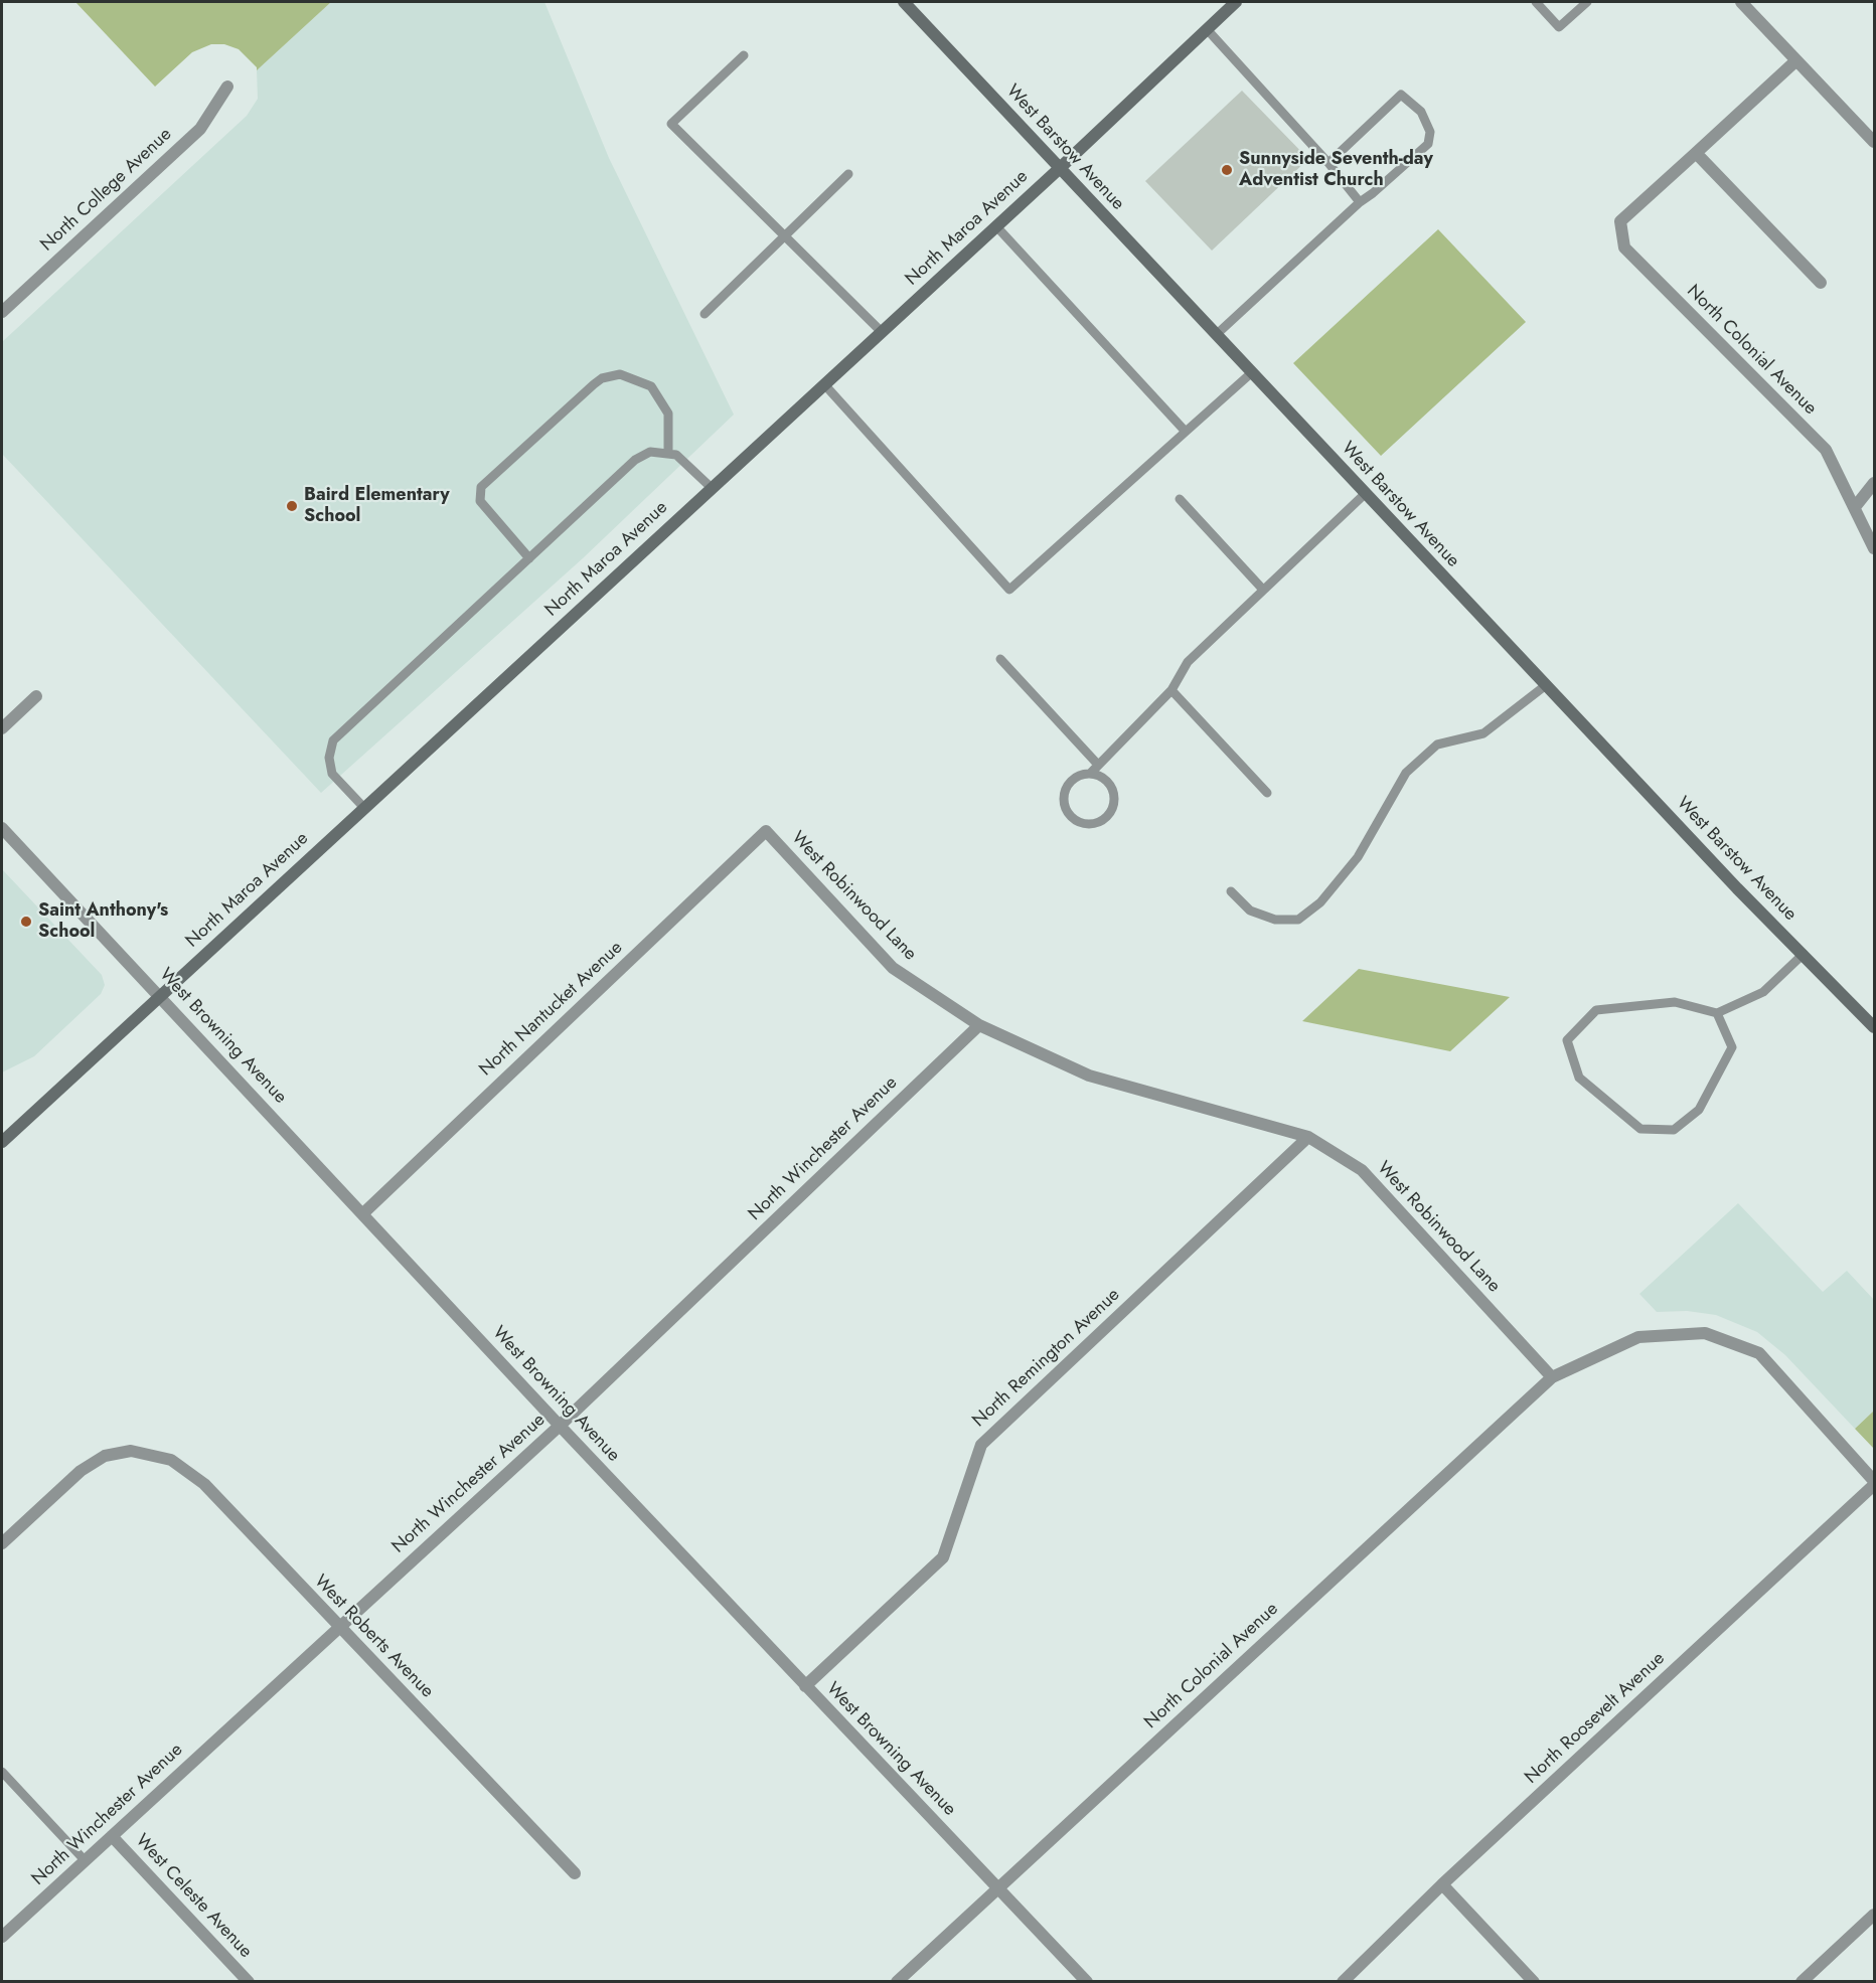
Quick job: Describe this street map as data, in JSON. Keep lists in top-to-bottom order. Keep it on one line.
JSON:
{"streets":{"main road":["West Barstow Avenue","North Maroa Avenue"],"street":["North College Avenue","North Colonial Avenue","West Robinwood Lane","North Nantucket Avenue","West Browning Avenue","North Winchester Avenue","North Remington Avenue","West Roberts Avenue","North Roosevelt Avenue","West Celeste Avenue"]},"crossings":[["West Barstow Avenue","North Maroa Avenue"],["North Maroa Avenue","West Browning Avenue"],["North Colonial Avenue","West Robinwood Lane"],["North Colonial Avenue","West Browning Avenue"],["West Robinwood Lane","North Nantucket Avenue"],["West Robinwood Lane","North Winchester Avenue"],["West Robinwood Lane","North Remington Avenue"],["North Nantucket Avenue","West Browning Avenue"],["West Browning Avenue","North Winchester Avenue"],["West Browning Avenue","North Remington Avenue"],["North Winchester Avenue","West Roberts Avenue"],["North Winchester Avenue","West Celeste Avenue"]],"places":["Sunnyside Seventh-day Adventist Church","Baird Elementary School","Saint Anthony's School"]}
